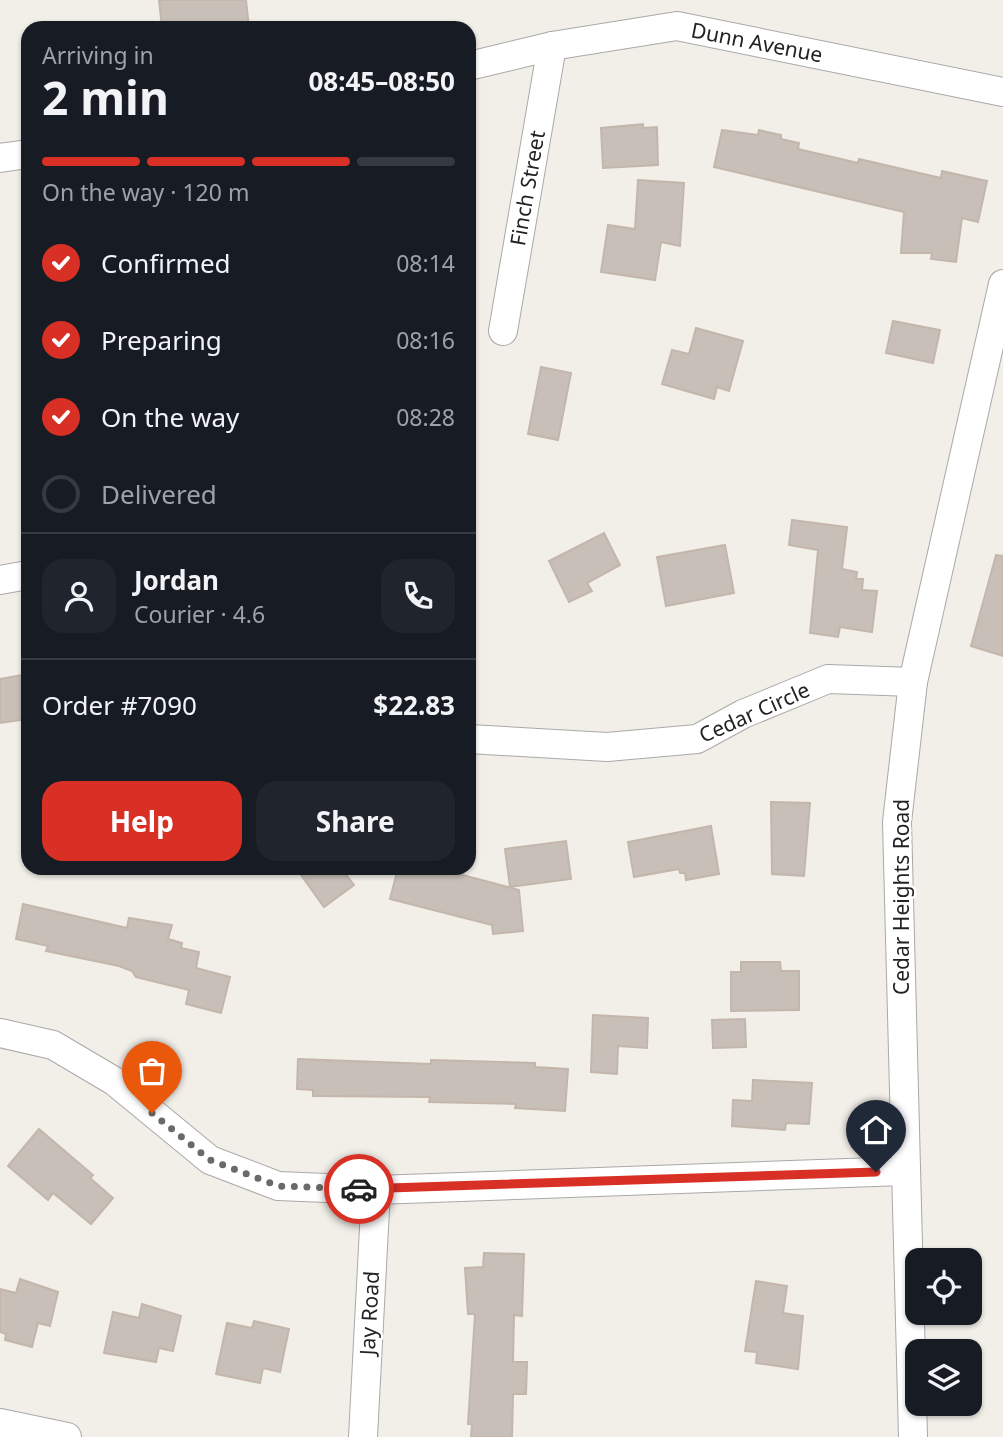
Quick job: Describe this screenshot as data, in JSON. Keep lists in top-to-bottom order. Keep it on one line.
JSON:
{"streets":{"street":["Dunn Avenue","Finch Street","Cedar Circle","Cedar Heights Road","Jay Road"]},"crossings":[["Dunn Avenue","Finch Street"],["Cedar Circle","Cedar Heights Road"]],"page":{"heading":["2 min","Arriving in","08:45–08:50"],"panel":["Jordan","Courier · 4.6","Order #7090","$22.83"],"bar":"On the way · 120 m","list":[["Confirmed","08:14"],["Preparing","08:16"],["On the way","08:28"],"Delivered"],"buttons":["Help","Share"]}}
